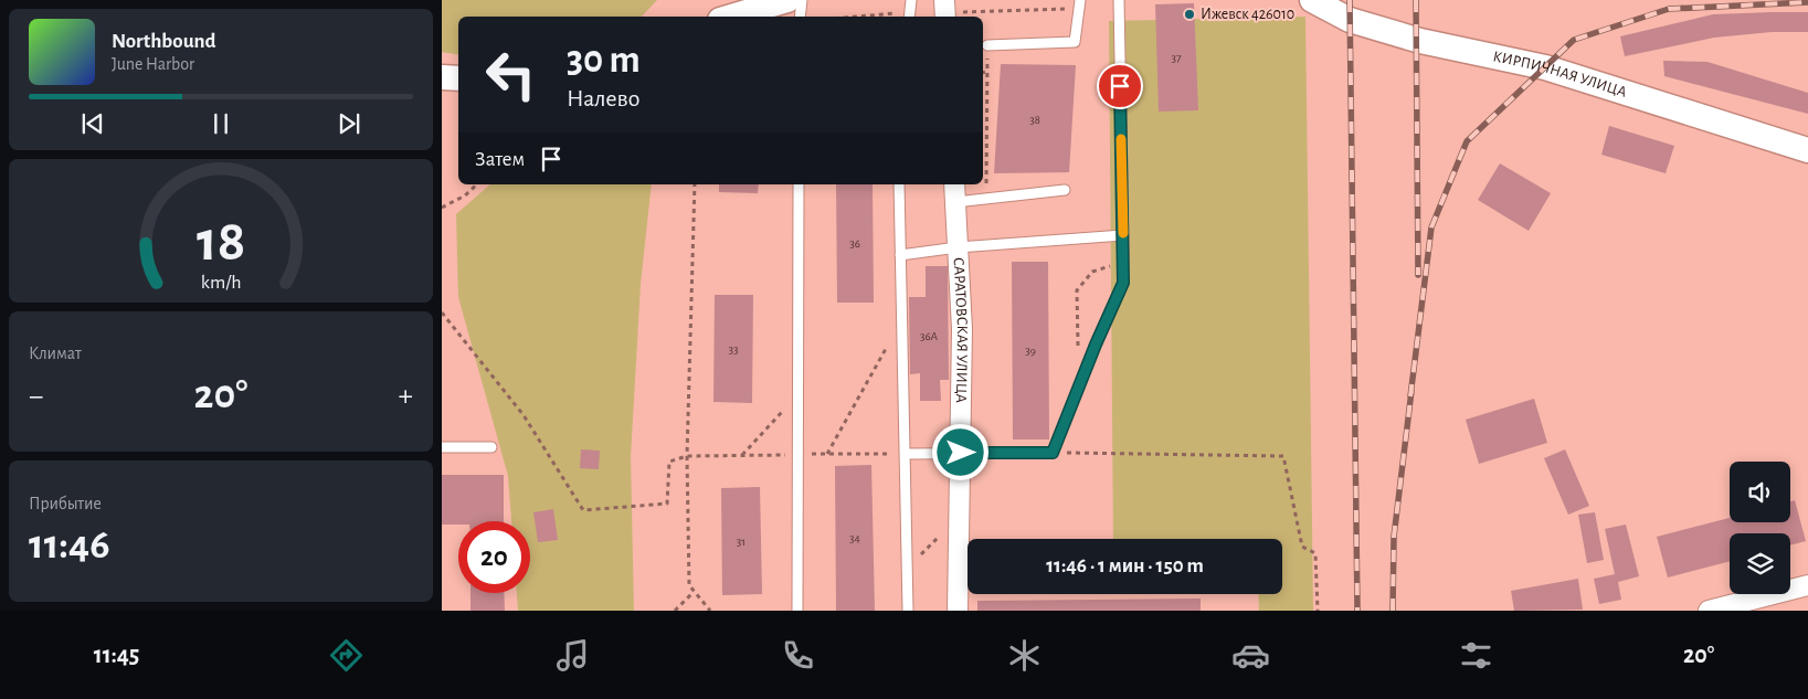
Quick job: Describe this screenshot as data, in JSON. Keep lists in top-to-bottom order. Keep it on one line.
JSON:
{"streets":{"street":["КИРПИЧНАЯ УЛИЦА","САРАТОВСКАЯ УЛИЦА"]},"places":["Ижевск 426010"],"house_numbers":["37","38","36","36А","33","39","34","31"],"page":{"turn":["30 m","Налево"],"song":["Northbound","June Harbor"],"then":"Затем","tile":["Климат",["Прибытие","11:46"]],"heat":["−","20°","+"],"limit":"20","trip":"11:46 · 1 мин · 150 m","tabs":["11:45","20°"],"gauge":["18","km/h"]}}
